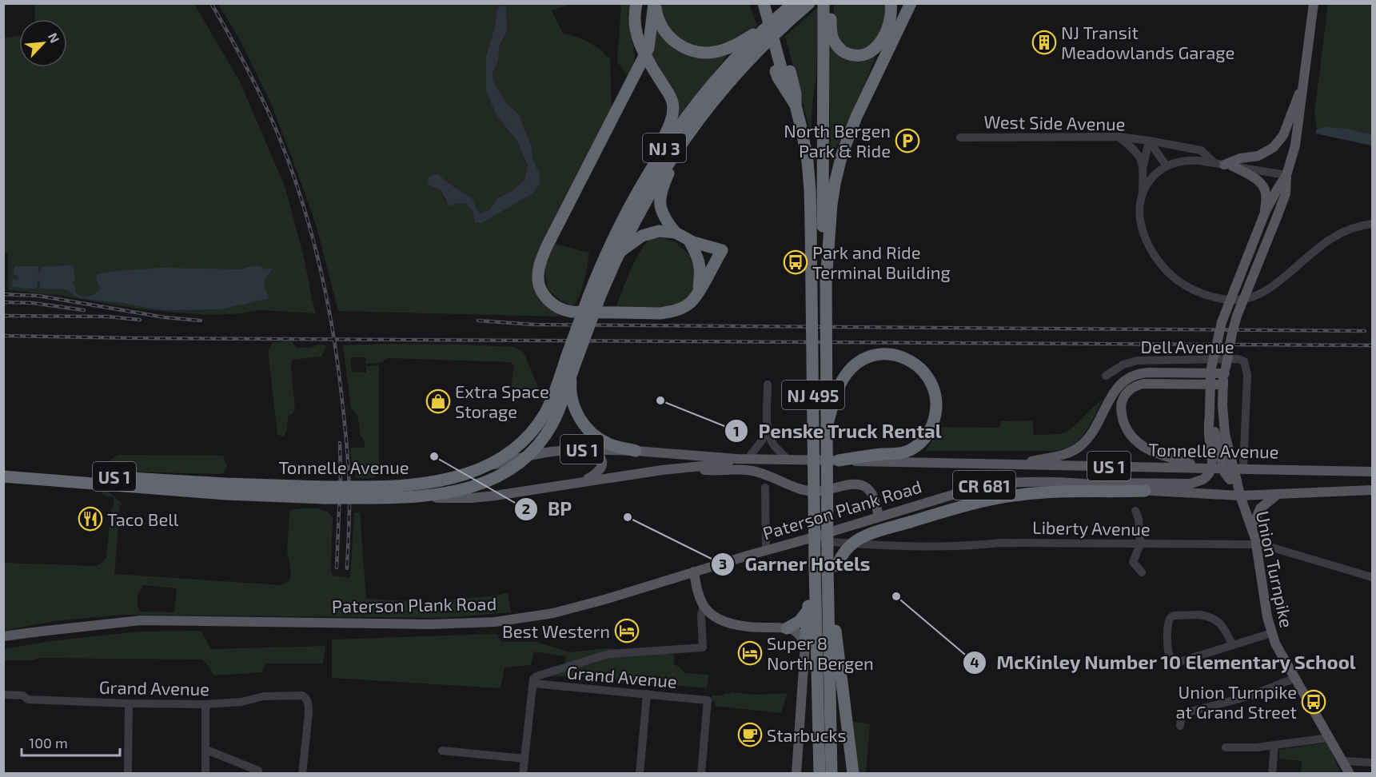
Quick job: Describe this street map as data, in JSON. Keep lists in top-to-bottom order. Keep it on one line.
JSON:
{"streets":{"highway":["NJ 3","NJ 495","US 1","Tonnelle Avenue"],"main road":["CR 681","Paterson Plank Road","Union Turnpike"],"street":["West Side Avenue","Dell Avenue","Liberty Avenue","Grand Avenue"]},"crossings":[["NJ 3","Tonnelle Avenue"],["Dell Avenue","Tonnelle Avenue"],["Paterson Plank Road","Liberty Avenue"],["Paterson Plank Road","Union Turnpike"],["Liberty Avenue","Union Turnpike"]],"places":{"building":["NJ Transit Meadowlands Garage"],"parking":["North Bergen Park & Ride"],"bus stop":["Park and Ride Terminal Building","Union Turnpike at Grand Street"],"other":["Penske Truck Rental","BP","Garner Hotels","McKinley Number 10 Elementary School"],"shop":["Extra Space Storage"],"restaurant":["Taco Bell"],"hotel":["Best Western","Super 8 North Bergen"],"cafe":["Starbucks"]},"scale_bar":"100 m","north":"top right"}
